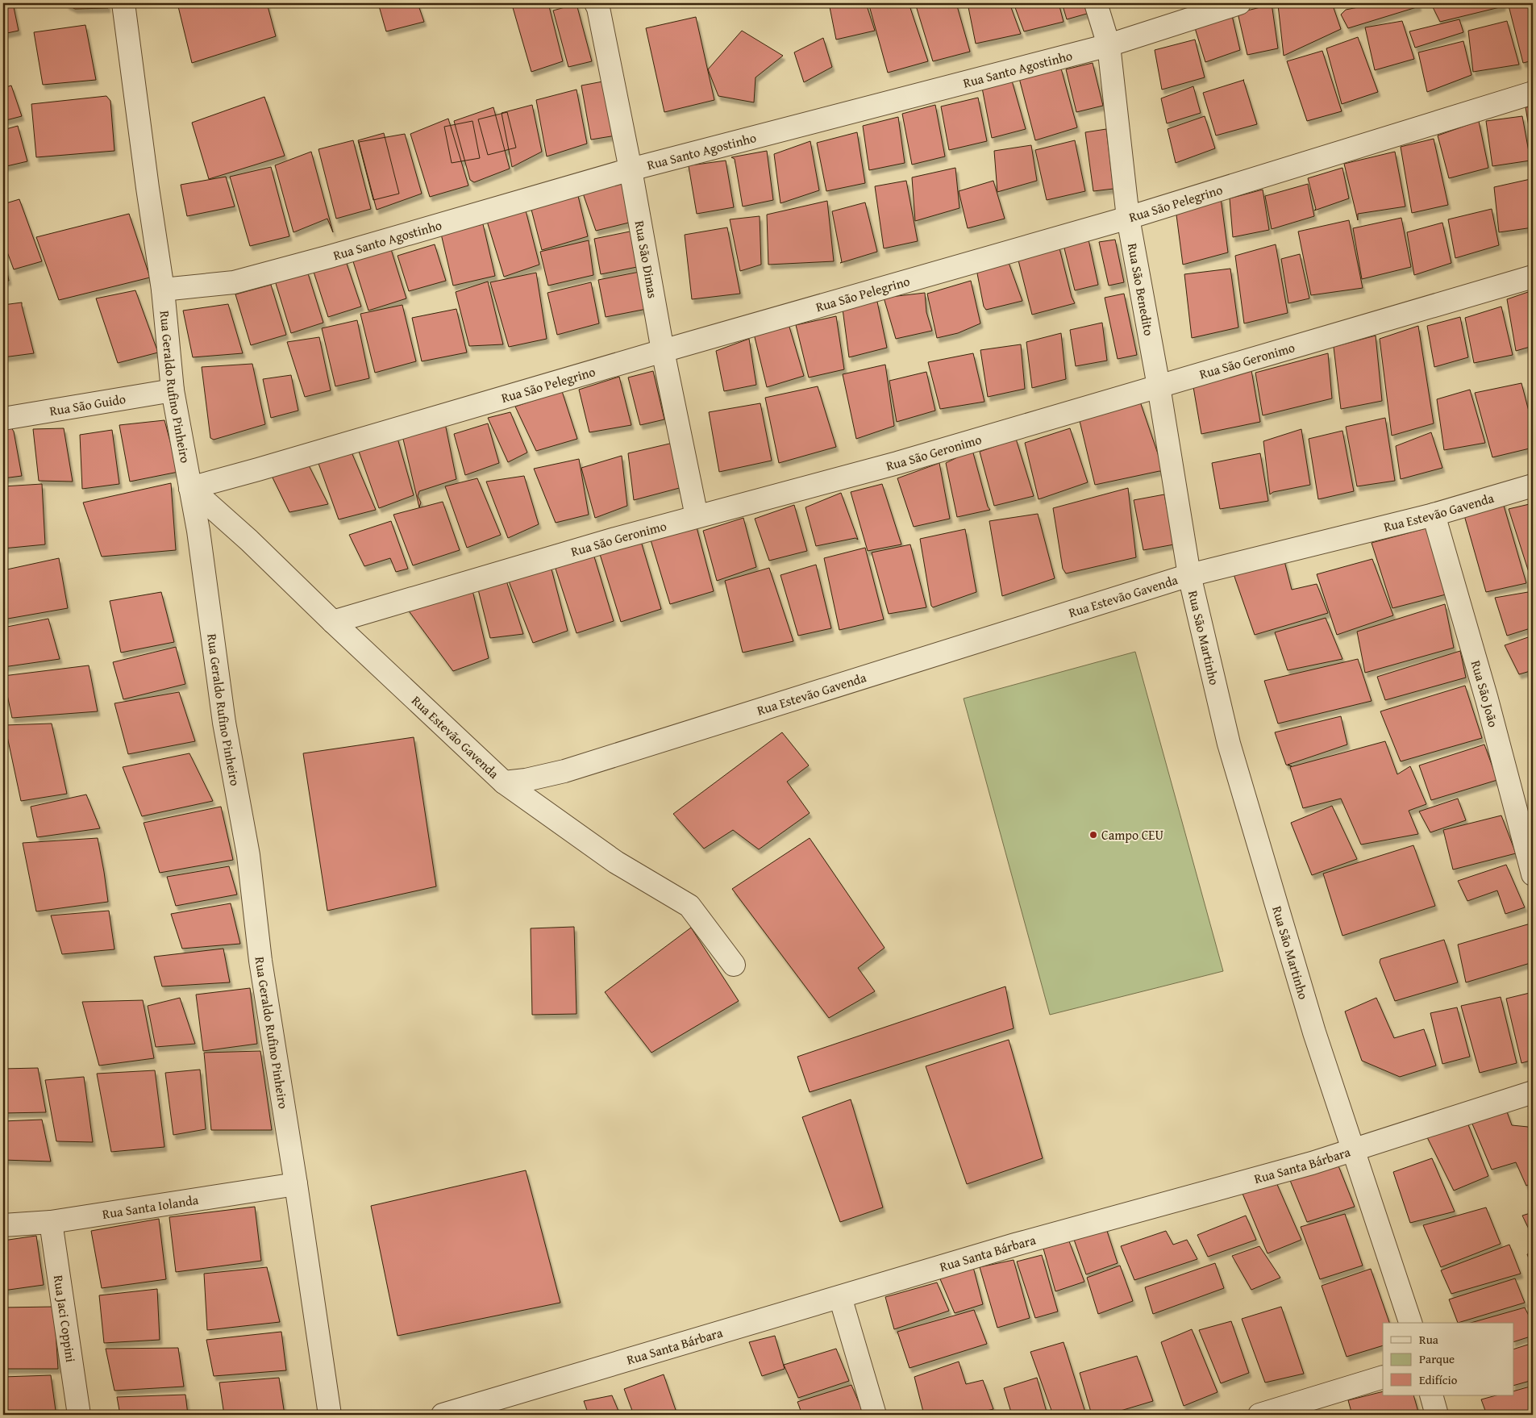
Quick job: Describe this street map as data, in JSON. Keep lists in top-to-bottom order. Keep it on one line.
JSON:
{"streets":{"street":["Rua Santo Agostinho","Rua São Pelegrino","Rua São Dimas","Rua São Benedito","Rua São Geronimo","Rua Geraldo Rufino Pinheiro","Rua São Guido","Rua Estevão Gavenda","Rua São Martinho","Rua São João","Rua Santa Bárbara","Rua Santa Iolanda","Rua Jaci Coppini"]},"crossings":[["Rua Santo Agostinho","Rua São Dimas"],["Rua Santo Agostinho","Rua São Benedito"],["Rua Santo Agostinho","Rua Geraldo Rufino Pinheiro"],["Rua São Pelegrino","Rua São Dimas"],["Rua São Pelegrino","Rua São Benedito"],["Rua São Pelegrino","Rua Geraldo Rufino Pinheiro"],["Rua São Pelegrino","Rua Estevão Gavenda"],["Rua São Dimas","Rua São Geronimo"],["Rua São Benedito","Rua São Geronimo"],["Rua São Benedito","Rua Estevão Gavenda"],["Rua São Benedito","Rua São Martinho"],["Rua São Geronimo","Rua Estevão Gavenda"],["Rua Geraldo Rufino Pinheiro","Rua São Guido"],["Rua Geraldo Rufino Pinheiro","Rua Estevão Gavenda"],["Rua Geraldo Rufino Pinheiro","Rua Santa Iolanda"],["Rua Estevão Gavenda","Rua São Martinho"],["Rua Estevão Gavenda","Rua São João"],["Rua São Martinho","Rua Santa Bárbara"],["Rua Santa Iolanda","Rua Jaci Coppini"]],"places":["Campo CEU"],"legend":["Rua","Parque","Edifício"]}
